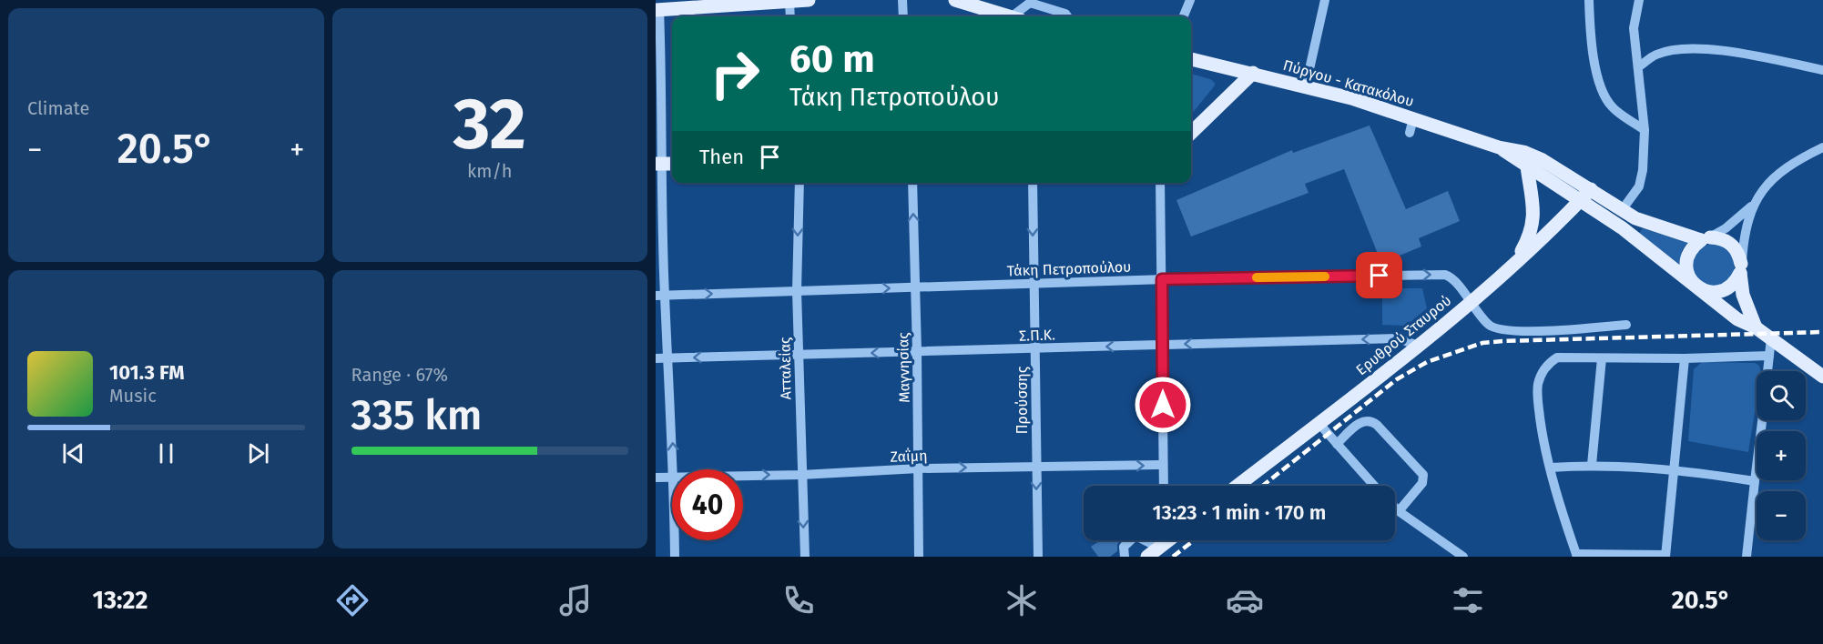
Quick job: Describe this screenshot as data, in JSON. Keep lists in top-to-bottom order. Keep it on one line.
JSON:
{"streets":{"main road":["Πύργου - Κατακόλου","Ερυθρού Σταυρού"],"street":["Τάκη Πετροπούλου","Σ.Π.Κ.","Μαγνησίας","Ατταλείας","Προύσσης","Ζαΐμη"]},"crossings":[["Πύργου - Κατακόλου","Ερυθρού Σταυρού"],["Τάκη Πετροπούλου","Ερυθρού Σταυρού"],["Τάκη Πετροπούλου","Μαγνησίας"],["Τάκη Πετροπούλου","Ατταλείας"],["Τάκη Πετροπούλου","Προύσσης"],["Σ.Π.Κ.","Ερυθρού Σταυρού"],["Σ.Π.Κ.","Μαγνησίας"],["Σ.Π.Κ.","Ατταλείας"],["Σ.Π.Κ.","Προύσσης"],["Μαγνησίας","Ζαΐμη"],["Ατταλείας","Ζαΐμη"],["Προύσσης","Ζαΐμη"]],"one_way":["Τάκη Πετροπούλου","Σ.Π.Κ.","Ατταλείας","Προύσσης","Ζαΐμη"],"page":{"tile":["Climate",["32","km/h"],["Range · 67%","335 km"]],"turn":["60 m","Τάκη Πετροπούλου"],"heat":["−","20.5°","+"],"then":"Then","song":["101.3 FM","Music"],"map_buttons":["+","−"],"limit":"40","trip":"13:23 · 1 min · 170 m","tabs":["13:22","20.5°"]}}
